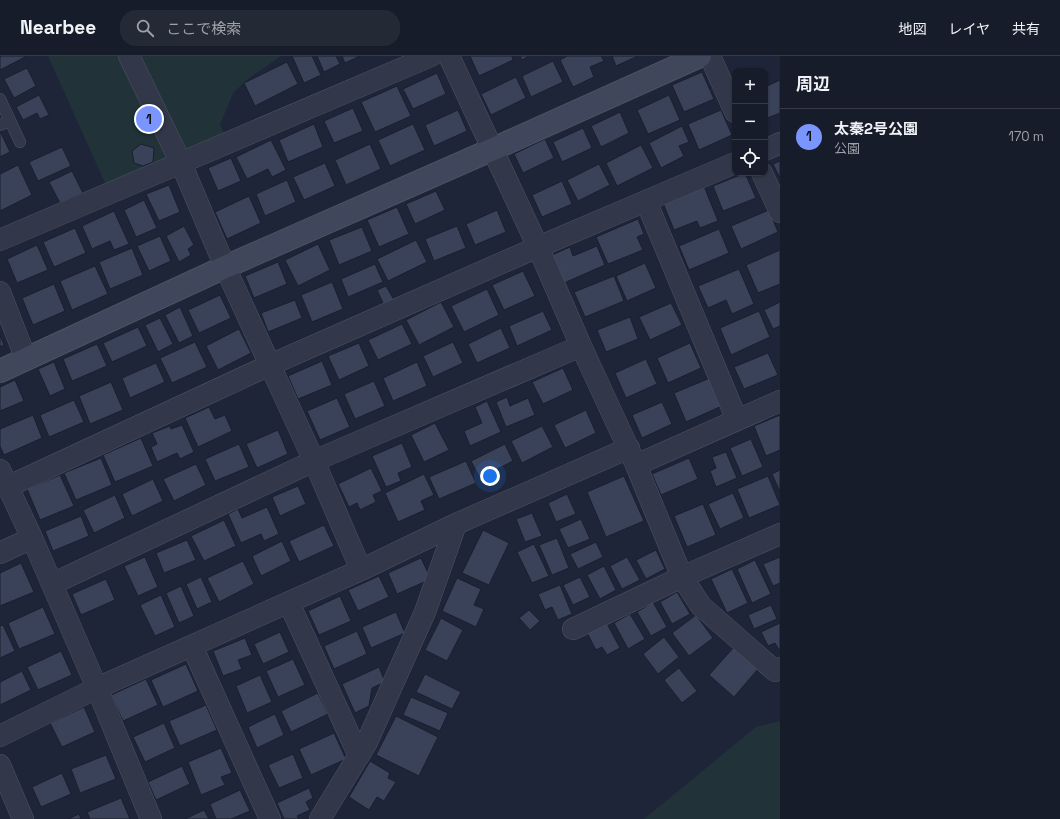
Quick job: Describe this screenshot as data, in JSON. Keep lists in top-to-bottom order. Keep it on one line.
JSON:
{"page":{"header":"Nearbee","search":"ここで検索","nav":["地図","レイヤ","共有"],"heading":"周辺","map_buttons":["+","−"],"pins":"1","list":[{"mark":"1","name":"太秦2号公園","note":"公園","value":"170 m"}]}}
